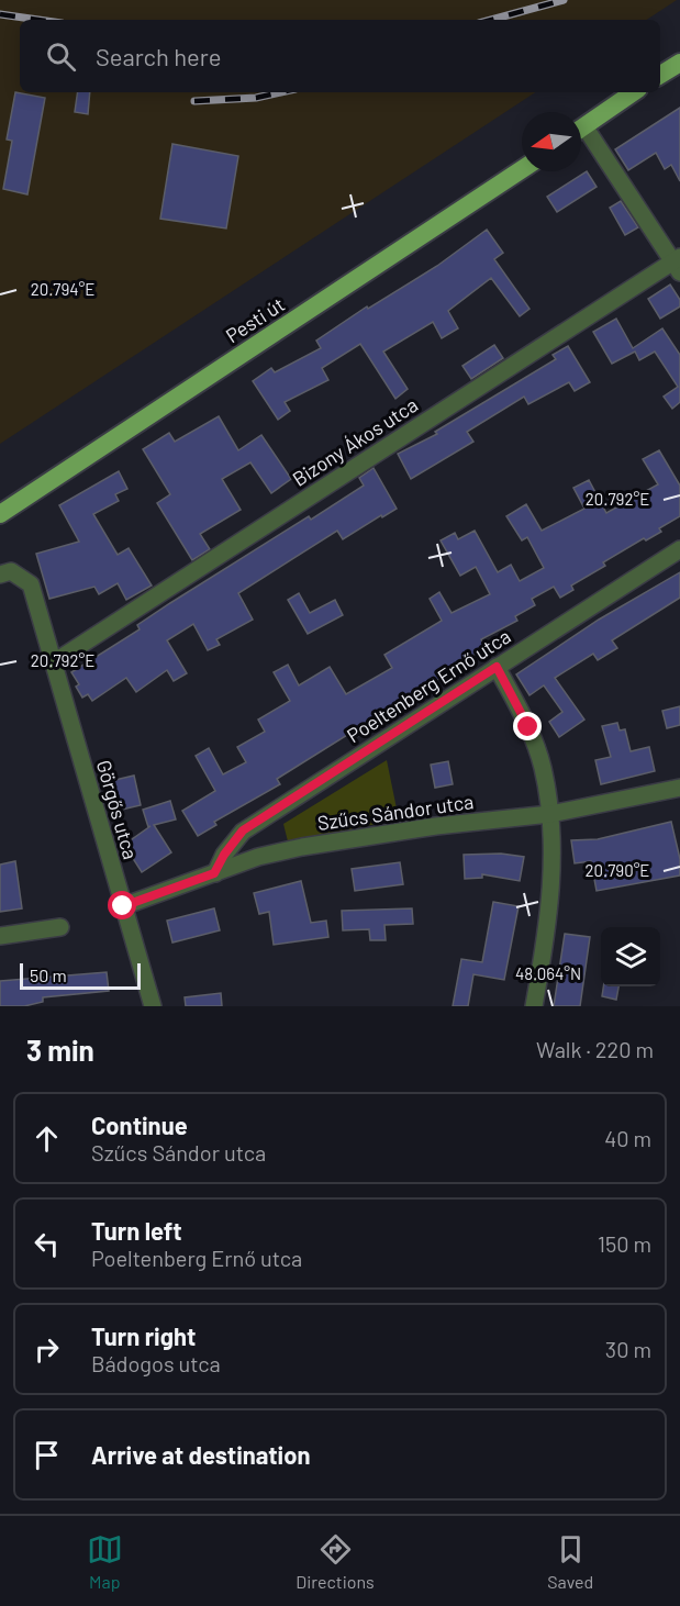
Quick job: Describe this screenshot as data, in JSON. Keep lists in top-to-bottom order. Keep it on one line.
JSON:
{"streets":{"main road":["Pesti út"],"street":["Bizony Ákos utca","Poeltenberg Ernő utca","Görgős utca","Szűcs Sándor utca"]},"crossings":[["Bizony Ákos utca","Görgős utca"],["Poeltenberg Ernő utca","Szűcs Sándor utca"],["Görgős utca","Szűcs Sándor utca"]],"scale_bar":"50 m","north":"left","page":{"search":"Search here","scale":"50 m","heading":["3 min","Walk · 220 m"],"list":[["Continue","Szűcs Sándor utca","40 m"],["Turn left","Poeltenberg Ernő utca","150 m"],["Turn right","Bádogos utca","30 m"],"Arrive at destination"],"nav":["Map","Directions","Saved"]},"coordinates":["20.794°E","20.792°E","20.790°E","48.064°N"]}
